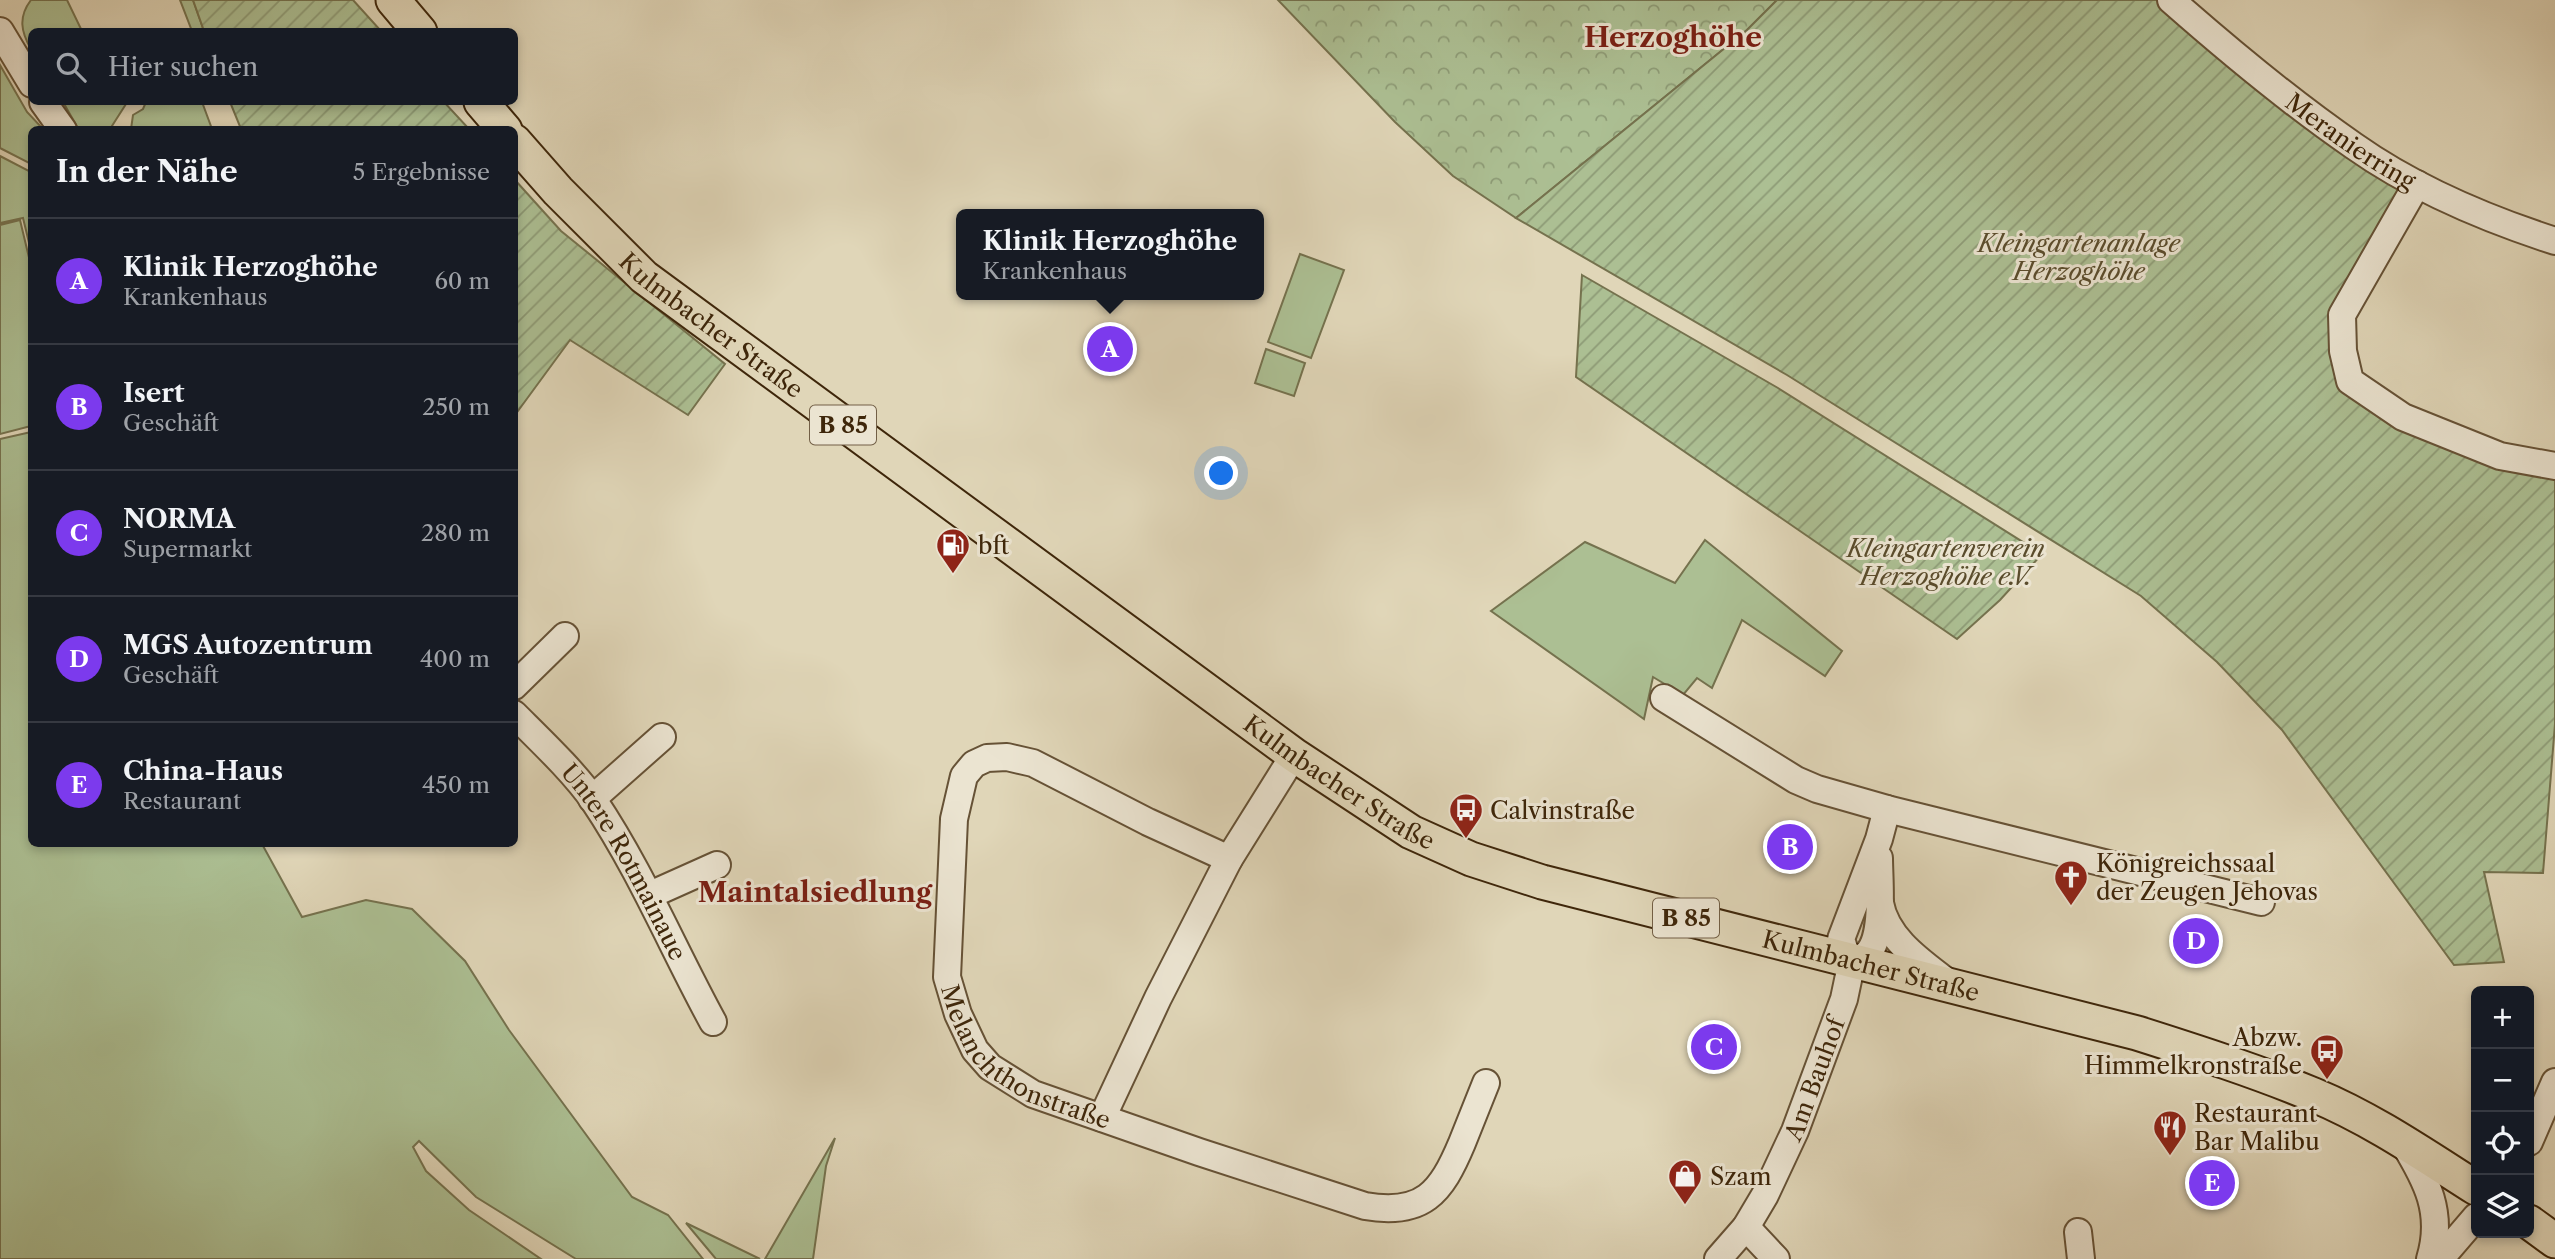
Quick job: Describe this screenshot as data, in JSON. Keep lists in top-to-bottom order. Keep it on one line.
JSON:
{"streets":{"main road":["Kulmbacher Straße","B 85"],"street":["Meranierring","Untere Rotmainaue","Melanchthonstraße","Am Bauhof"]},"crossings":[["Kulmbacher Straße","Am Bauhof"]],"districts":["Herzoghöhe","Maintalsiedlung"],"parks":["Kleingartenanlage Herzoghöhe","Kleingartenverein Herzoghöhe e.V."],"places":{"fuel station":["bft"],"bus stop":["Calvinstraße","Abzw. Himmelkronstraße"],"church":["Königreichssaal der Zeugen Jehovas"],"restaurant":["Restaurant Bar Malibu"],"shop":["Szam"]},"page":{"search":"Hier suchen","heading":["In der Nähe","5 Ergebnisse"],"popup":["Klinik Herzoghöhe","Krankenhaus"],"list":[{"mark":"A","name":"Klinik Herzoghöhe","note":"Krankenhaus","value":"60 m"},{"mark":"B","name":"Isert","note":"Geschäft","value":"250 m"},{"mark":"C","name":"NORMA","note":"Supermarkt","value":"280 m"},{"mark":"D","name":"MGS Autozentrum","note":"Geschäft","value":"400 m"},{"mark":"E","name":"China-Haus","note":"Restaurant","value":"450 m"}],"pins":["A","B","D","C","E"],"map_buttons":["+","−"]}}
